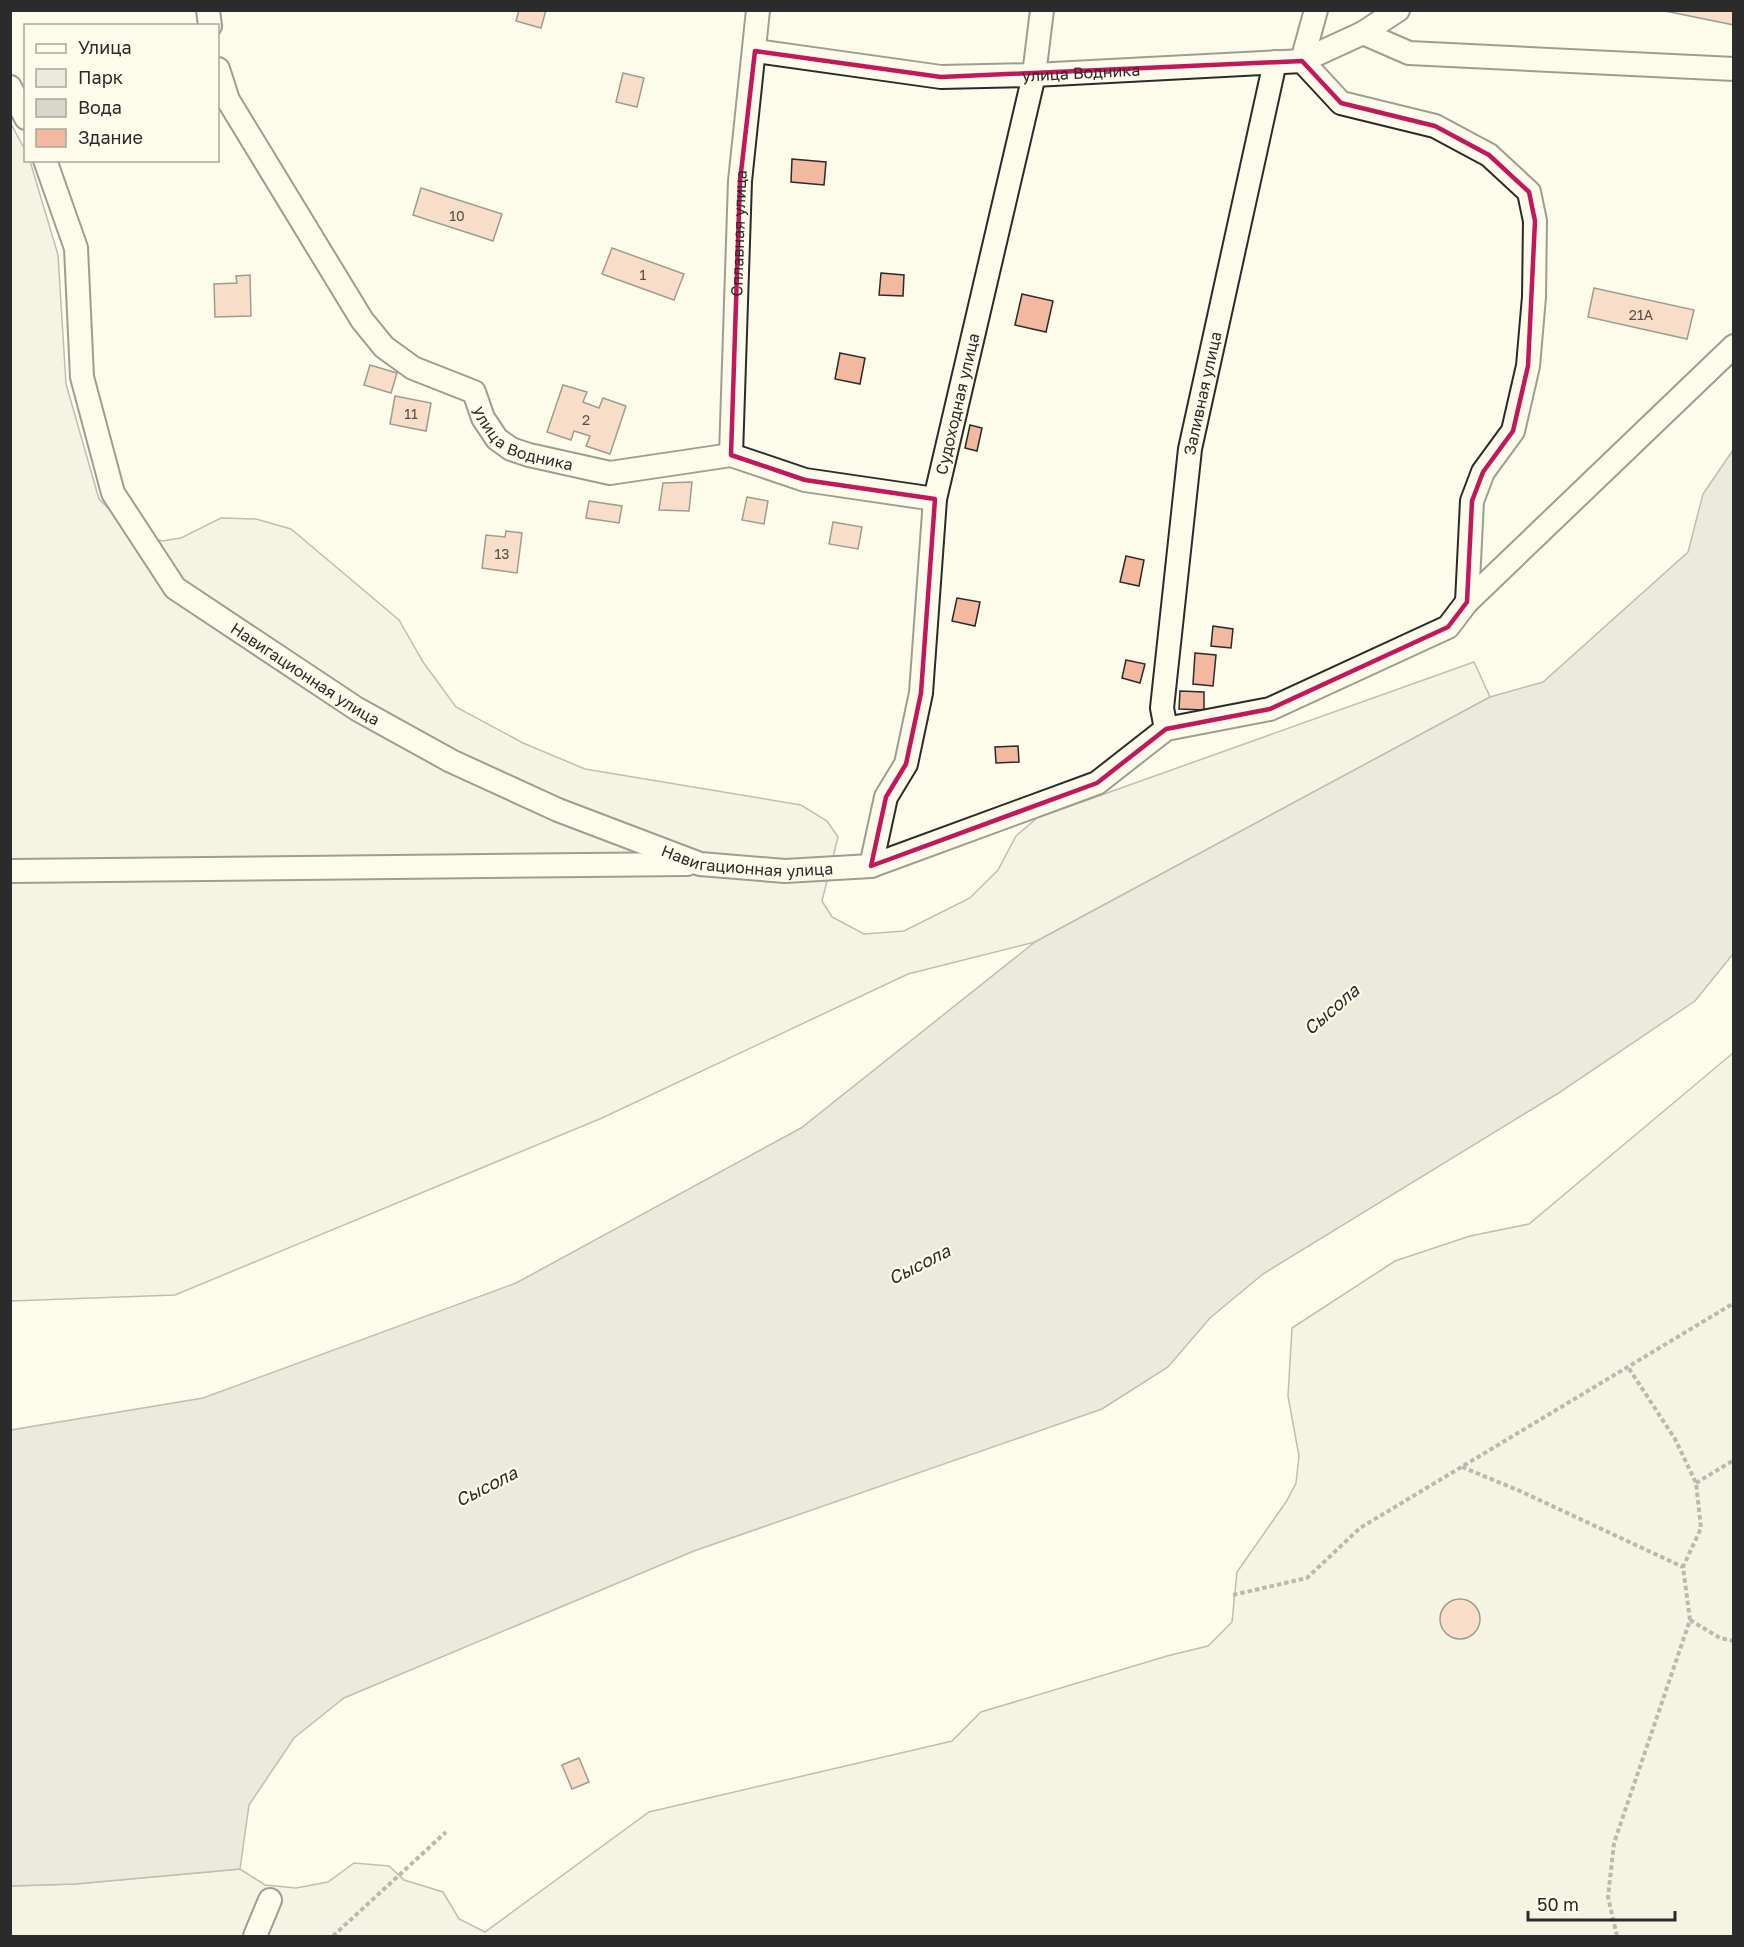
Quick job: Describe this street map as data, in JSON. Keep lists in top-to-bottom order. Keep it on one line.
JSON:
{"streets":{"street":["улица Водника","Сплавная улица","Заливная улица","Судоходная улица","Навигационная улица"]},"crossings":[["улица Водника","Сплавная улица"],["улица Водника","Заливная улица"],["улица Водника","Судоходная улица"],["Заливная улица","Навигационная улица"],["Судоходная улица","Навигационная улица"]],"water":["Сысола"],"house_numbers":["10","1","21А","11","2","13"],"legend":["Улица","Парк","Вода","Здание"],"scale_bar":"50 m"}
